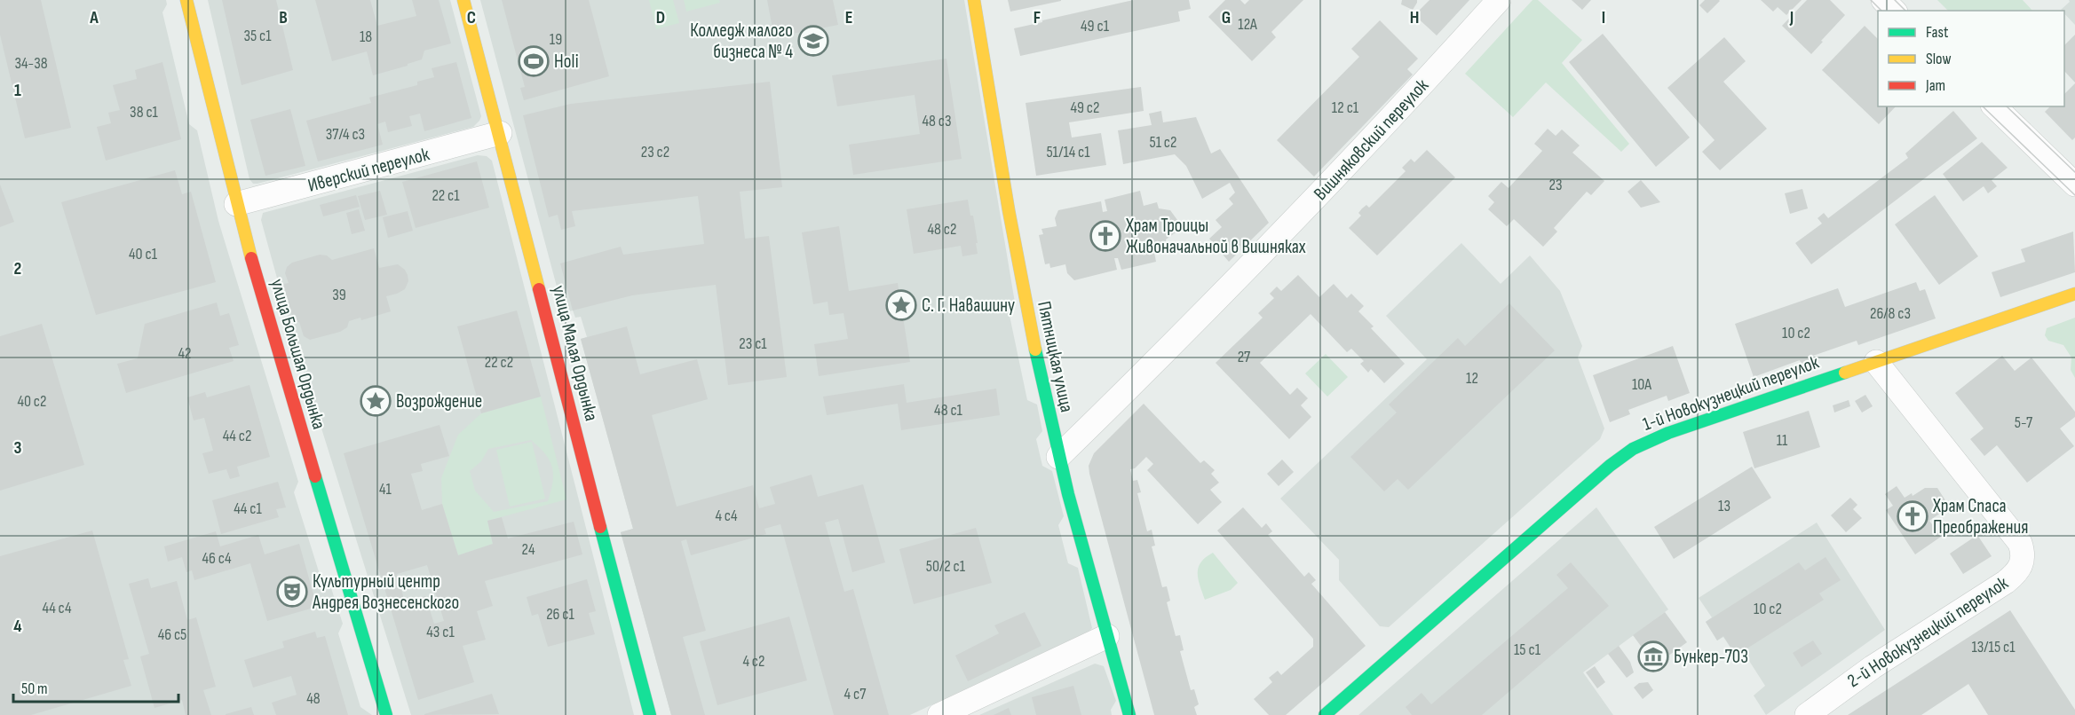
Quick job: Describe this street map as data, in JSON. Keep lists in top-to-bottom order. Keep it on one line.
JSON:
{"streets":{"street":["Вишняковский переулок","Иверский переулок","улица Малая Ордынка","улица Большая Ордынка","Пятницкая улица","1-й Новокузнецкий переулок","2-й Новокузнецкий переулок"]},"crossings":[["Вишняковский переулок","Пятницкая улица"],["Иверский переулок","улица Малая Ордынка"],["Иверский переулок","улица Большая Ордынка"],["1-й Новокузнецкий переулок","2-й Новокузнецкий переулок"]],"places":{"school or university":["Колледж малого бизнеса № 4"],"sports":["Holi"],"church":["Храм Троицы Живоначальной в Вишняках","Храм Спаса Преображения"],"place":["С. Г. Навашину","Возрождение"],"theatre":["Культурный центр Андрея Вознесенского"],"museum":["Бункер-703"]},"house_numbers":["12А","49 с1","35 с1","18","19","34-38","49 c2","12 с1","38 с1","48 с3","37/4 с3","51 с2","23 с2","51/14 с1","23","22 с1","48 с2","40 с1","39","26/8 с3","10 с2","23 с1","42","27","22 с2","12","10А","40 с2","48 с1","5-7","44 с2","11","41","13","44 с1","4 с4","24","46 с4","50/2 с1","44 с4","10 с2","26 с1","43 с1","46 с5","13/15 с1","15 с1","4 с2","4 с7","48"],"legend":["Fast","Slow","Jam"],"scale_bar":"50 m","grid":{"columns":["A","B","C","D","E","F","G","H","I","J"],"rows":["1","2","3","4"]}}
